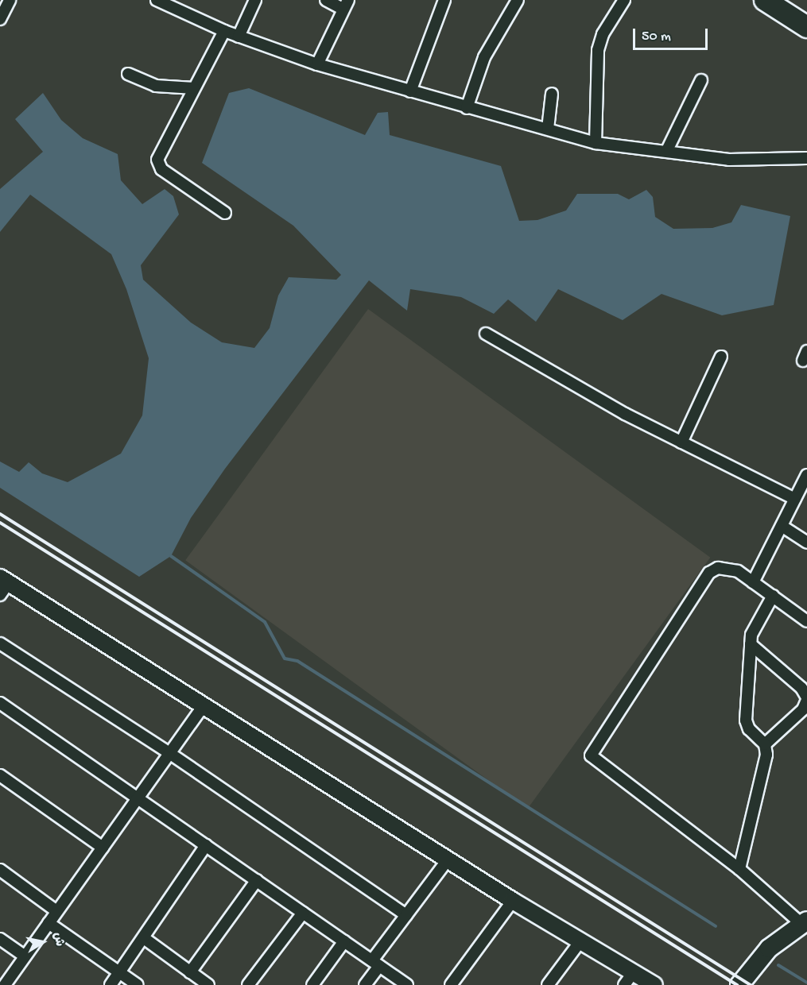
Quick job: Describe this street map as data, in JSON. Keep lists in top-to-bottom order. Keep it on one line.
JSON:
{"scale_bar":"50 m","north":"right"}
